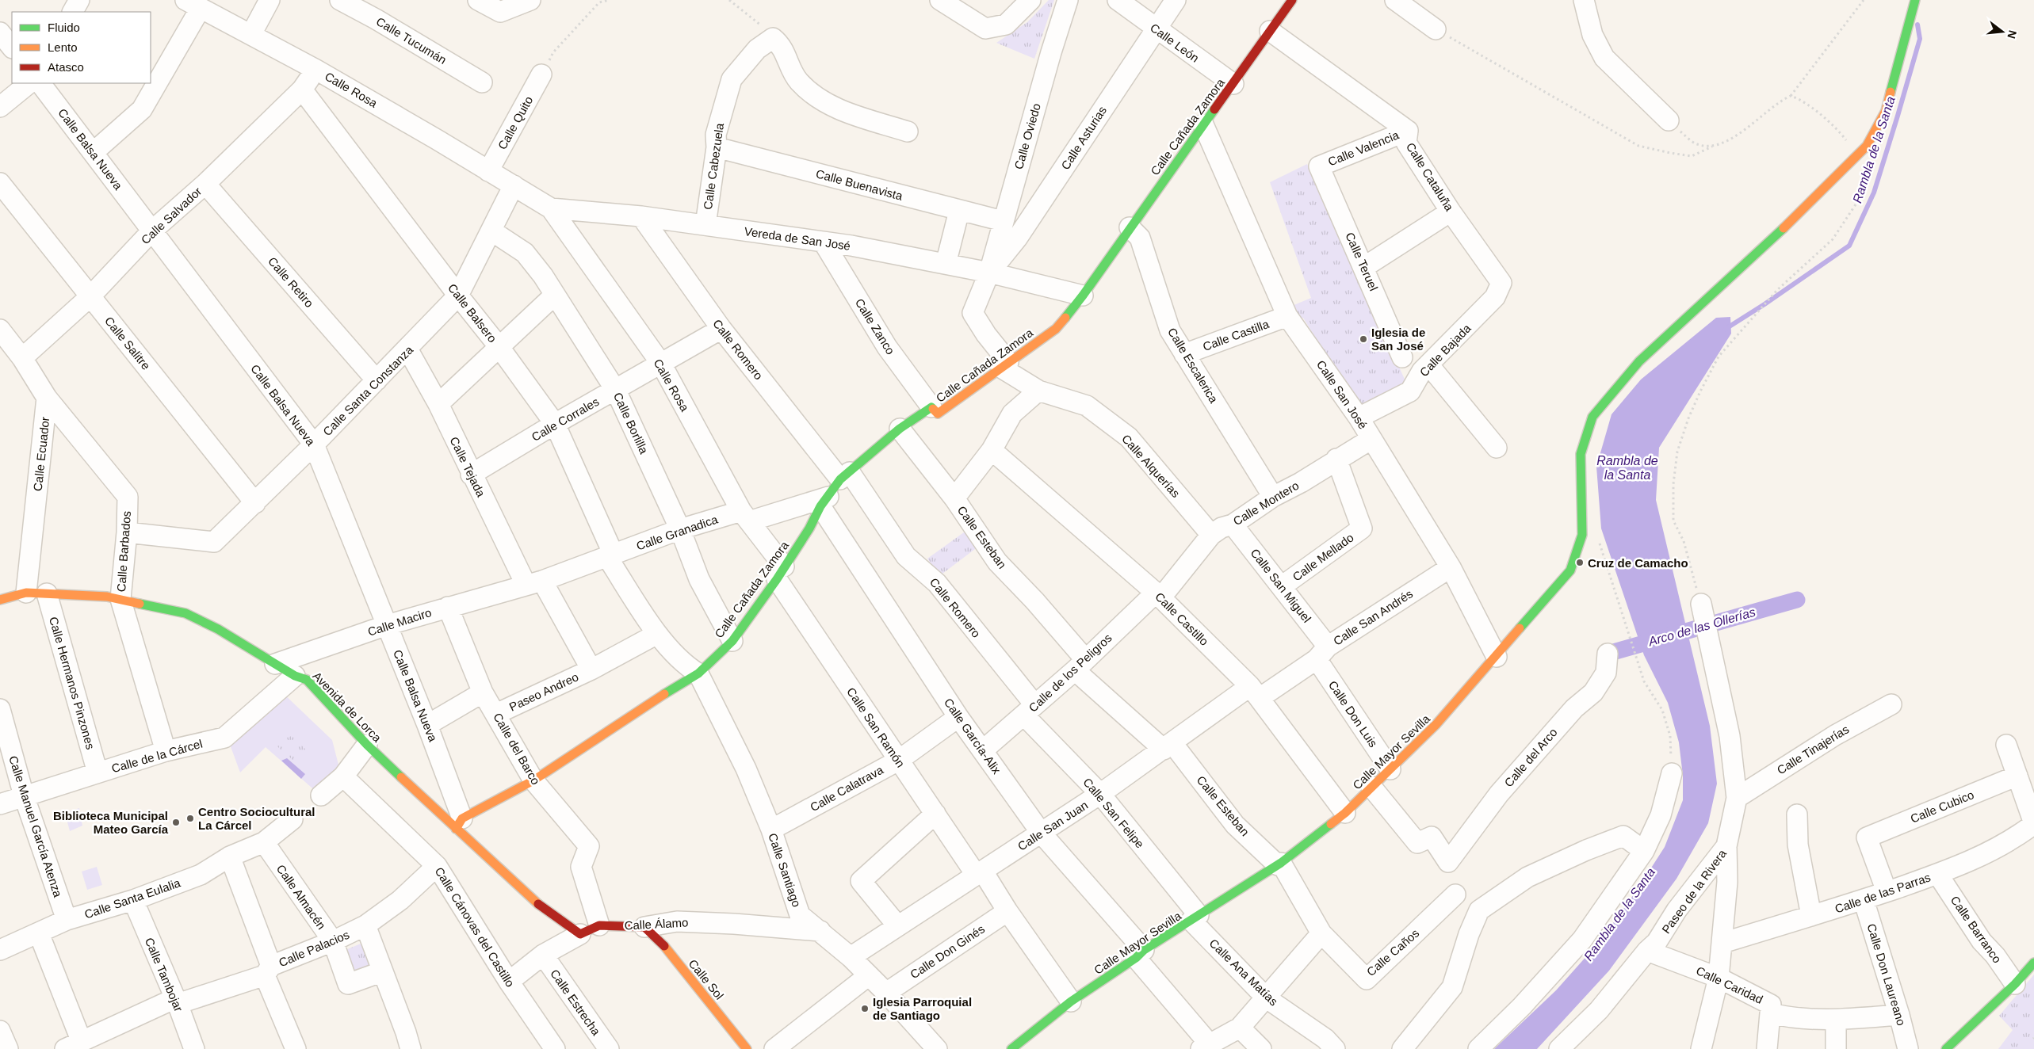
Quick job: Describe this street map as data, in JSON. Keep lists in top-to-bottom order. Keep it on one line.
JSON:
{"streets":{"street":["Calle Tucumán","Calle León","Calle Rosa","Calle Quito","Calle Cañada Zamora","Calle Oviedo","Calle Asturias","Calle Valencia","Calle Balsa Nueva","Calle Cabezuela","Calle Cataluña","Calle Buenavista","Calle Salvador","Vereda de San José","Calle Teruel","Calle Retiro","Calle Balsero","Calle Zanco","Calle Castilla","Calle Salitre","Calle Romero","Calle Bajada","Calle Escalerica","Calle Santa Constanza","Calle San José","Calle Corrales","Calle Borlilla","Calle Ecuador","Calle Alquerías","Calle Tejada","Calle Montero","Calle Granadica","Calle Esteban","Calle Barbados","Calle Mellado","Calle San Miguel","Calle San Andrés","Calle Castillo","Calle Maciro","Calle de los Peligros","Calle Hermanos Pinzones","Paseo Andreo","Avenida de Lorca","Calle Don Luis","Calle San Ramón","Calle García-Alix","Calle del Barco","Calle Tinajerías","Calle Mayor Sevilla","Calle de la Cárcel","Calle del Arco","Calle Calatrava","Calle Cubico","Calle San Felipe","Calle San Juan","Calle Manuel García Atenza","Calle Santiago","Paseo de la Rivera","Calle de las Parras","Calle Almacén","Calle Santa Eulalia","Calle Álamo","Calle Cánovas del Castillo","Calle Barranco","Calle Palacios","Calle Don Ginés","Calle Caños","Calle Ana Matías","Calle Tambojar","Calle Don Laureano","Calle Sol","Calle Caridad","Calle Estrecha"]},"crossings":[["Calle León","Calle Cañada Zamora"],["Calle León","Calle Asturias"],["Calle Rosa","Calle Quito"],["Calle Rosa","Calle Cañada Zamora"],["Calle Rosa","Calle Salvador"],["Calle Rosa","Vereda de San José"],["Calle Rosa","Calle Santa Constanza"],["Calle Rosa","Calle Corrales"],["Calle Rosa","Calle Granadica"],["Calle Rosa","Calle San Ramón"],["Calle Cañada Zamora","Calle Balsa Nueva"],["Calle Cañada Zamora","Calle Cataluña"],["Calle Cañada Zamora","Vereda de San José"],["Calle Cañada Zamora","Calle Balsero"],["Calle Cañada Zamora","Calle Zanco"],["Calle Cañada Zamora","Calle Romero"],["Calle Cañada Zamora","Calle Escalerica"],["Calle Cañada Zamora","Calle San José"],["Calle Cañada Zamora","Calle Borlilla"],["Calle Cañada Zamora","Calle Alquerías"],["Calle Cañada Zamora","Calle Granadica"],["Calle Cañada Zamora","Calle Esteban"],["Calle Cañada Zamora","Avenida de Lorca"],["Calle Cañada Zamora","Calle San Ramón"],["Calle Cañada Zamora","Calle García-Alix"],["Calle Cañada Zamora","Calle del Barco"],["Calle Cañada Zamora","Calle Santiago"],["Calle Oviedo","Calle Asturias"],["Calle Oviedo","Calle Buenavista"],["Calle Oviedo","Vereda de San José"],["Calle Oviedo","Calle Alquerías"],["Calle Asturias","Vereda de San José"],["Calle Asturias","Calle Alquerías"],["Calle Valencia","Calle Cataluña"],["Calle Valencia","Calle Teruel"],["Calle Balsa Nueva","Calle Salvador"],["Calle Balsa Nueva","Calle Santa Constanza"],["Calle Balsa Nueva","Calle Maciro"],["Calle Balsa Nueva","Avenida de Lorca"],["Calle Cabezuela","Calle Buenavista"],["Calle Cabezuela","Vereda de San José"],["Calle Cataluña","Calle Bajada"],["Calle Salvador","Calle Retiro"],["Calle Salvador","Calle Balsero"],["Calle Salvador","Calle Salitre"],["Vereda de San José","Calle Zanco"],["Vereda de San José","Calle Romero"],["Vereda de San José","Calle Santa Constanza"],["Vereda de San José","Calle Alquerías"],["Calle Retiro","Calle Santa Constanza"],["Calle Balsero","Calle Santa Constanza"],["Calle Balsero","Calle Corrales"],["Calle Balsero","Calle Granadica"],["Calle Balsero","Paseo Andreo"],["Calle Balsero","Calle Santiago"],["Calle Castilla","Calle Escalerica"],["Calle Castilla","Calle San José"],["Calle Salitre","Calle Santa Constanza"],["Calle Romero","Calle Corrales"],["Calle Romero","Calle de los Peligros"],["Calle Romero","Calle San Felipe"],["Calle Bajada","Calle San José"],["Calle Escalerica","Calle Montero"],["Calle Santa Constanza","Calle Borlilla"],["Calle Santa Constanza","Calle Tejada"],["Calle Santa Constanza","Calle Barbados"],["Calle San José","Calle Montero"],["Calle San José","Calle San Andrés"],["Calle San José","Calle Mayor Sevilla"],["Calle Corrales","Calle Borlilla"],["Calle Corrales","Calle Tejada"],["Calle Borlilla","Calle Granadica"],["Calle Ecuador","Calle Barbados"],["Calle Ecuador","Avenida de Lorca"],["Calle Alquerías","Calle Montero"],["Calle Tejada","Calle Granadica"],["Calle Tejada","Calle Maciro"],["Calle Tejada","Paseo Andreo"],["Calle Montero","Calle Mellado"],["Calle Montero","Calle San Miguel"],["Calle Montero","Calle Castillo"],["Calle Montero","Calle de los Peligros"],["Calle Granadica","Calle Maciro"],["Calle Granadica","Paseo Andreo"],["Calle Granadica","Calle García-Alix"],["Calle Esteban","Calle de los Peligros"],["Calle Esteban","Calle Mayor Sevilla"],["Calle Esteban","Calle San Juan"],["Calle Esteban","Calle Caños"],["Calle Barbados","Avenida de Lorca"],["Calle Barbados","Calle de la Cárcel"],["Calle Mellado","Calle San Miguel"],["Calle San Miguel","Calle San Andrés"],["Calle San Miguel","Calle Don Luis"],["Calle San Andrés","Calle Castillo"],["Calle San Andrés","Calle Don Luis"],["Calle San Andrés","Calle San Juan"],["Calle Castillo","Calle de los Peligros"],["Calle Castillo","Calle Mayor Sevilla"],["Calle Castillo","Calle San Juan"],["Calle Maciro","Paseo Andreo"],["Calle Maciro","Avenida de Lorca"],["Calle Maciro","Calle del Barco"],["Calle de los Peligros","Calle García-Alix"],["Calle de los Peligros","Calle San Felipe"],["Calle Hermanos Pinzones","Avenida de Lorca"],["Calle Hermanos Pinzones","Calle de la Cárcel"],["Paseo Andreo","Calle del Barco"],["Avenida de Lorca","Calle de la Cárcel"],["Avenida de Lorca","Calle Álamo"],["Calle Don Luis","Calle Mayor Sevilla"],["Calle San Ramón","Calle Mayor Sevilla"],["Calle San Ramón","Calle Calatrava"],["Calle San Ramón","Calle San Juan"],["Calle San Ramón","Calle Don Ginés"],["Calle García-Alix","Calle Mayor Sevilla"],["Calle García-Alix","Calle Calatrava"],["Calle García-Alix","Calle San Juan"],["Calle del Barco","Calle Álamo"],["Calle Tinajerías","Paseo de la Rivera"],["Calle Mayor Sevilla","Calle del Arco"],["Calle Mayor Sevilla","Calle San Felipe"],["Calle Mayor Sevilla","Calle Caños"],["Calle Mayor Sevilla","Calle Ana Matías"],["Calle de la Cárcel","Calle Manuel García Atenza"],["Calle Calatrava","Calle Santiago"],["Calle Cubico","Calle de las Parras"],["Calle San Felipe","Calle San Juan"],["Calle San Felipe","Calle Ana Matías"],["Calle San Juan","Calle Santiago"],["Calle Manuel García Atenza","Calle Santa Eulalia"],["Calle Santiago","Calle Álamo"],["Calle Santiago","Calle Don Ginés"],["Paseo de la Rivera","Calle Caridad"],["Calle de las Parras","Calle Barranco"],["Calle de las Parras","Calle Don Laureano"],["Calle Almacén","Calle Santa Eulalia"],["Calle Almacén","Calle Palacios"],["Calle Santa Eulalia","Calle Tambojar"],["Calle Álamo","Calle Cánovas del Castillo"],["Calle Álamo","Calle Sol"],["Calle Álamo","Calle Estrecha"],["Calle Cánovas del Castillo","Calle Palacios"],["Calle Palacios","Calle Tambojar"],["Calle Don Laureano","Calle Caridad"]],"water":["Rambla de la Santa","Arco de las Ollerías"],"places":["Iglesia de San José","Cruz de Camacho","Centro Sociocultural La Cárcel","Biblioteca Municipal Mateo García","Iglesia Parroquial de Santiago"],"legend":["Fluido","Lento","Atasco"],"north":"right"}
